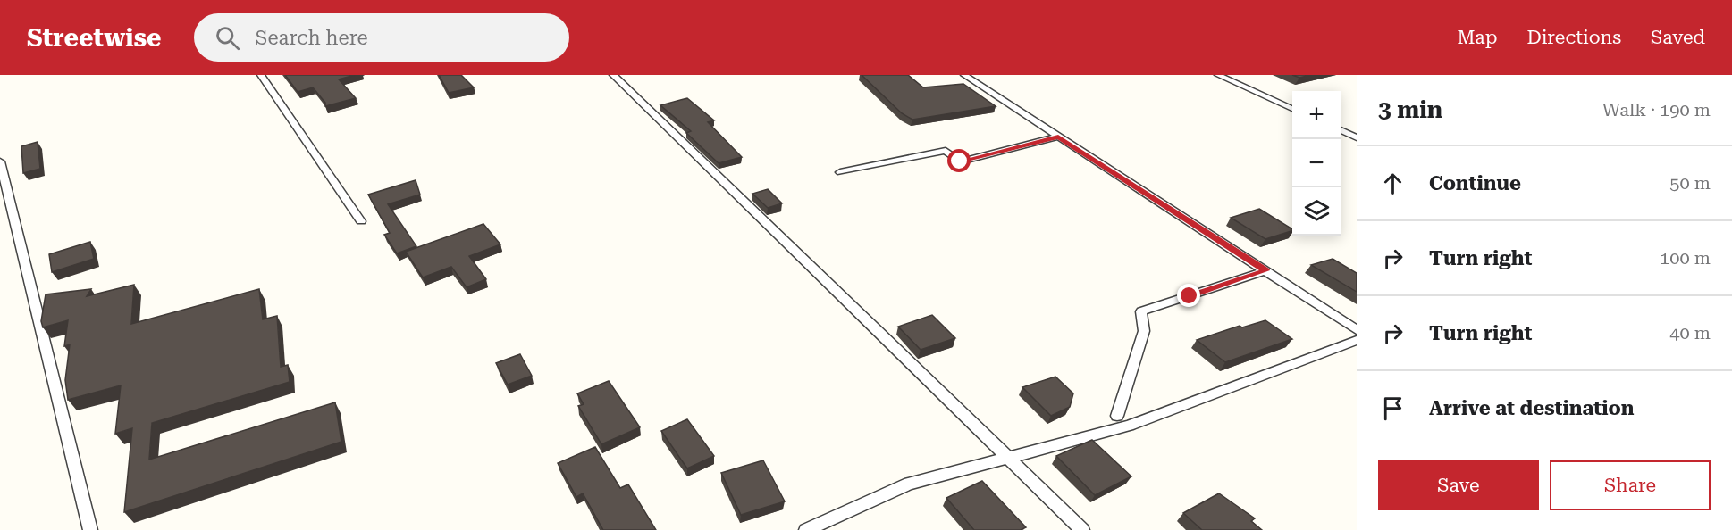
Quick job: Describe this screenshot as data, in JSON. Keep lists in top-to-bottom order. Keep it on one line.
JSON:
{"page":{"header":"Streetwise","search":"Search here","nav":["Map","Directions","Saved"],"heading":["3 min","Walk · 190 m"],"map_buttons":["+","−"],"list":[["Continue","50 m"],["Turn right","100 m"],["Turn right","40 m"],"Arrive at destination"],"buttons":["Save","Share"]}}
